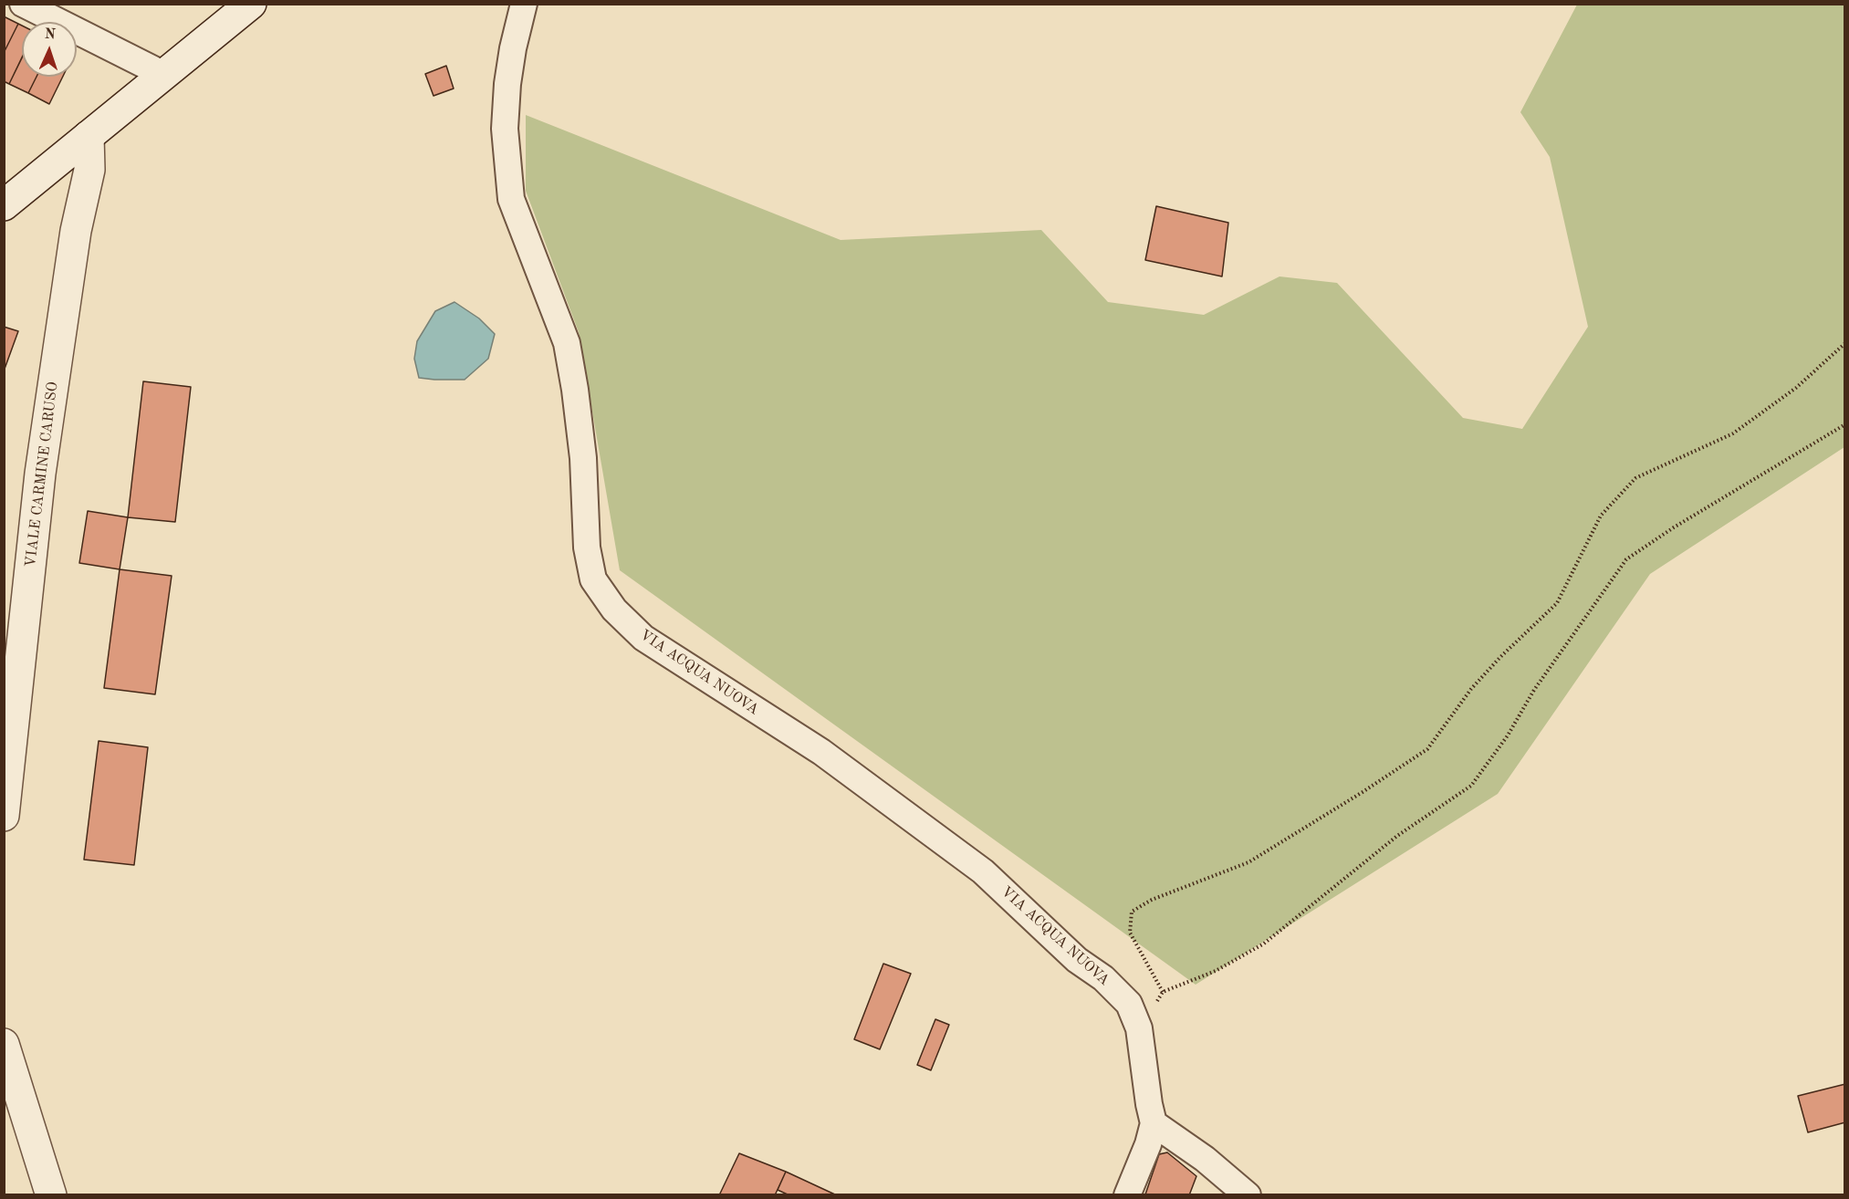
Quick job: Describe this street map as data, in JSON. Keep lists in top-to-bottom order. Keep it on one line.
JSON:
{"streets":{"street":["VIALE CARMINE CARUSO","VIA ACQUA NUOVA"]},"north":"top"}
